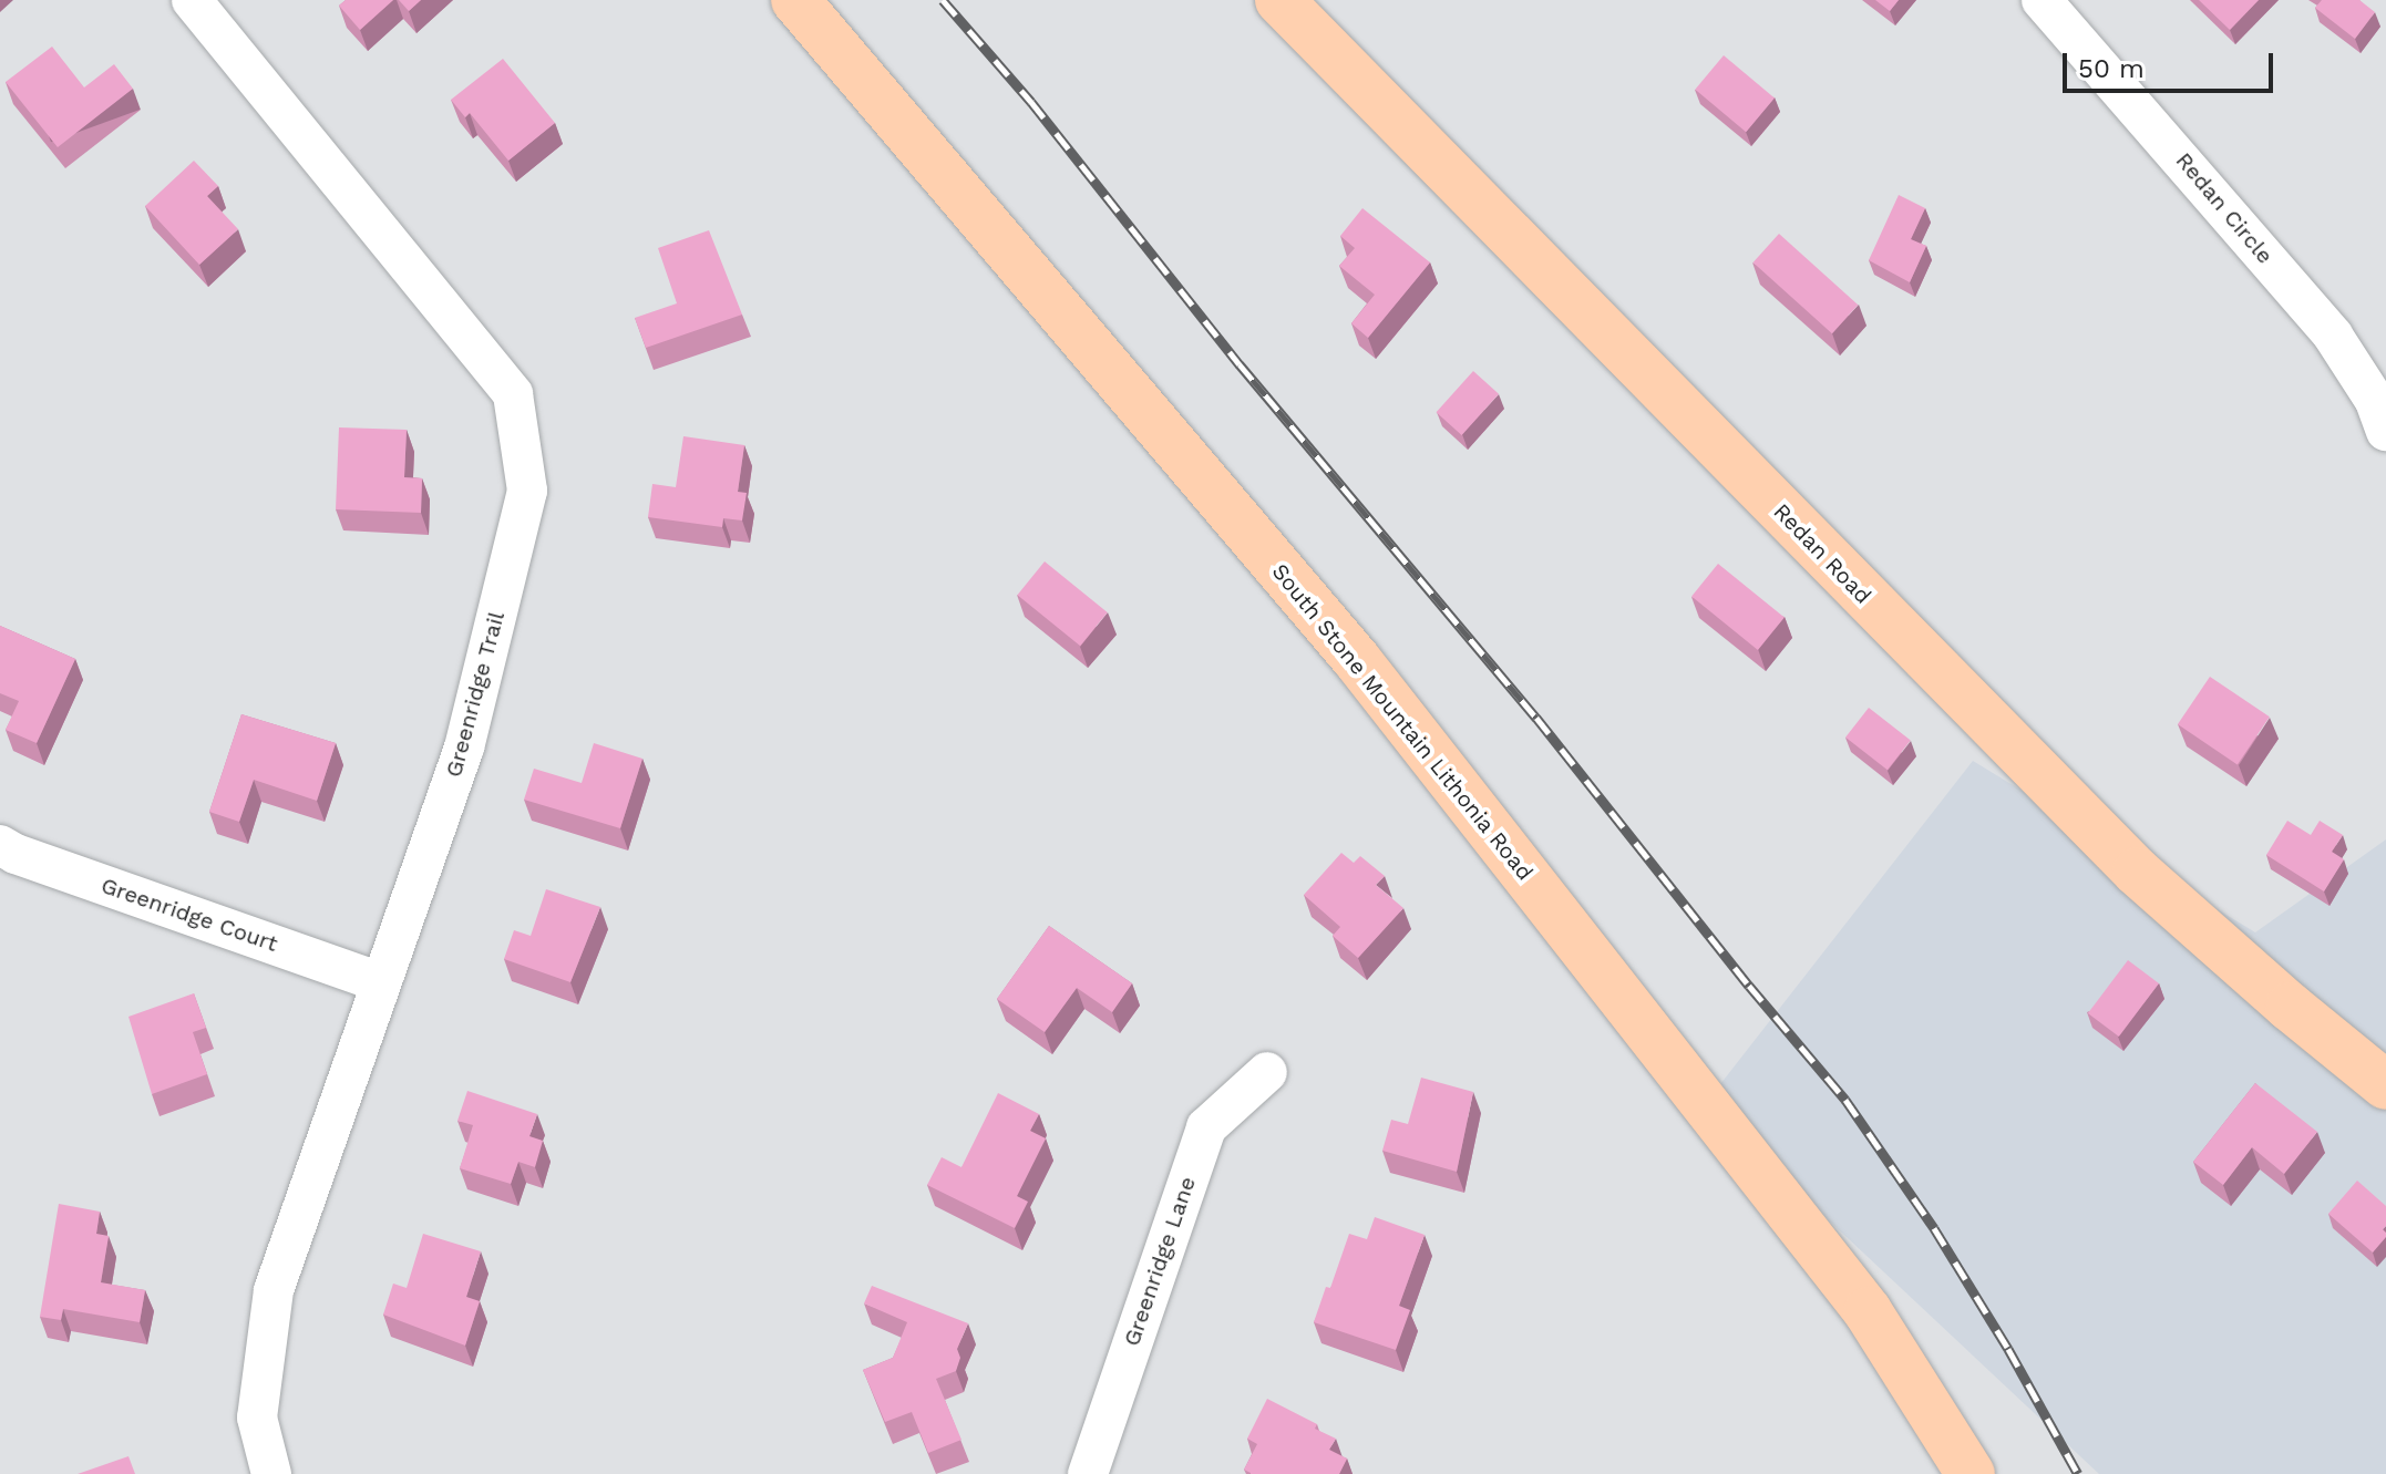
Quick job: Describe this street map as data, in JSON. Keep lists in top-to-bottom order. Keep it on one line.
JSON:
{"streets":{"main road":["Redan Road","South Stone Mountain Lithonia Road"],"street":["Redan Circle","Greenridge Trail","Greenridge Court","Greenridge Lane"]},"crossings":[["Greenridge Trail","Greenridge Court"]],"scale_bar":"50 m"}
